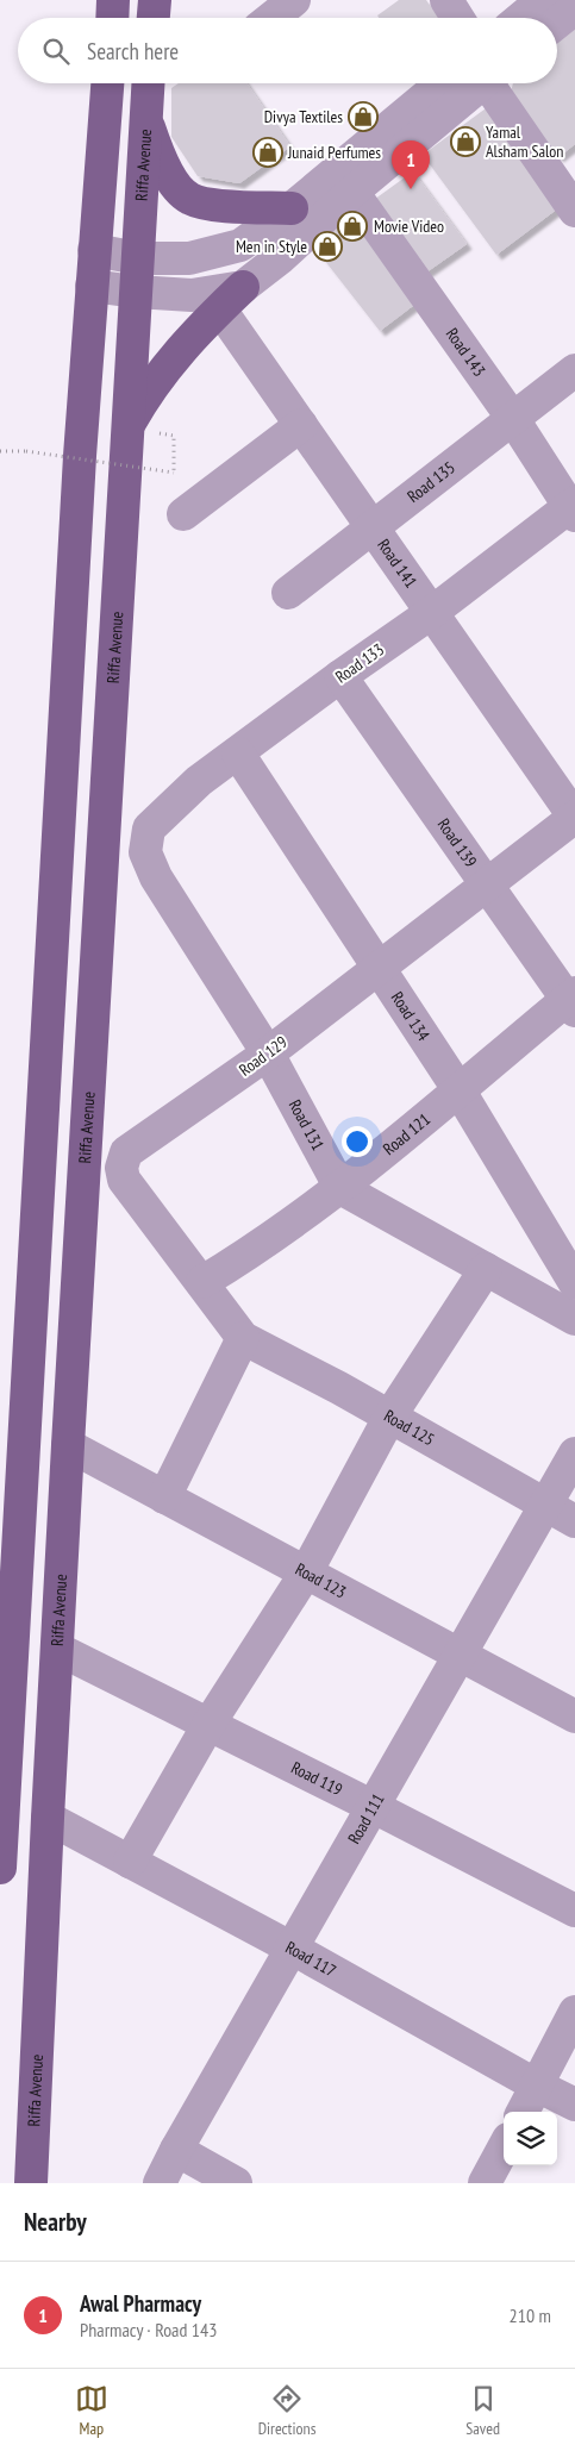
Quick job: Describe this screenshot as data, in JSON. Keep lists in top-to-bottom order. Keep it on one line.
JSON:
{"streets":{"main road":["Riffa Avenue"],"street":["Road 143","Road 135","Road 141","Road 133","Road 139","Road 134","Road 129","Road 131","Road 121","Road 125","Road 123","Road 119","Road 111","Road 117"]},"crossings":[["Riffa Avenue","Road 123"],["Riffa Avenue","Road 119"],["Riffa Avenue","Road 117"],["Road 143","Road 135"],["Road 143","Road 133"],["Road 135","Road 141"],["Road 141","Road 133"],["Road 141","Road 129"],["Road 133","Road 139"],["Road 133","Road 134"],["Road 133","Road 131"],["Road 139","Road 129"],["Road 139","Road 121"],["Road 134","Road 129"],["Road 134","Road 121"],["Road 129","Road 131"],["Road 129","Road 121"],["Road 129","Road 125"],["Road 131","Road 121"],["Road 125","Road 111"],["Road 123","Road 111"],["Road 119","Road 111"],["Road 111","Road 117"]],"places":{"shop":["Divya Textiles","Yamal Alsham Salon","Junaid Perfumes","Movie Video","Men in Style"]},"page":{"search":"Search here","pins":"1","heading":"Nearby","list":[{"mark":"1","name":"Awal Pharmacy","note":"Pharmacy · Road 143","value":"210 m"}],"nav":["Map","Directions","Saved"]}}
